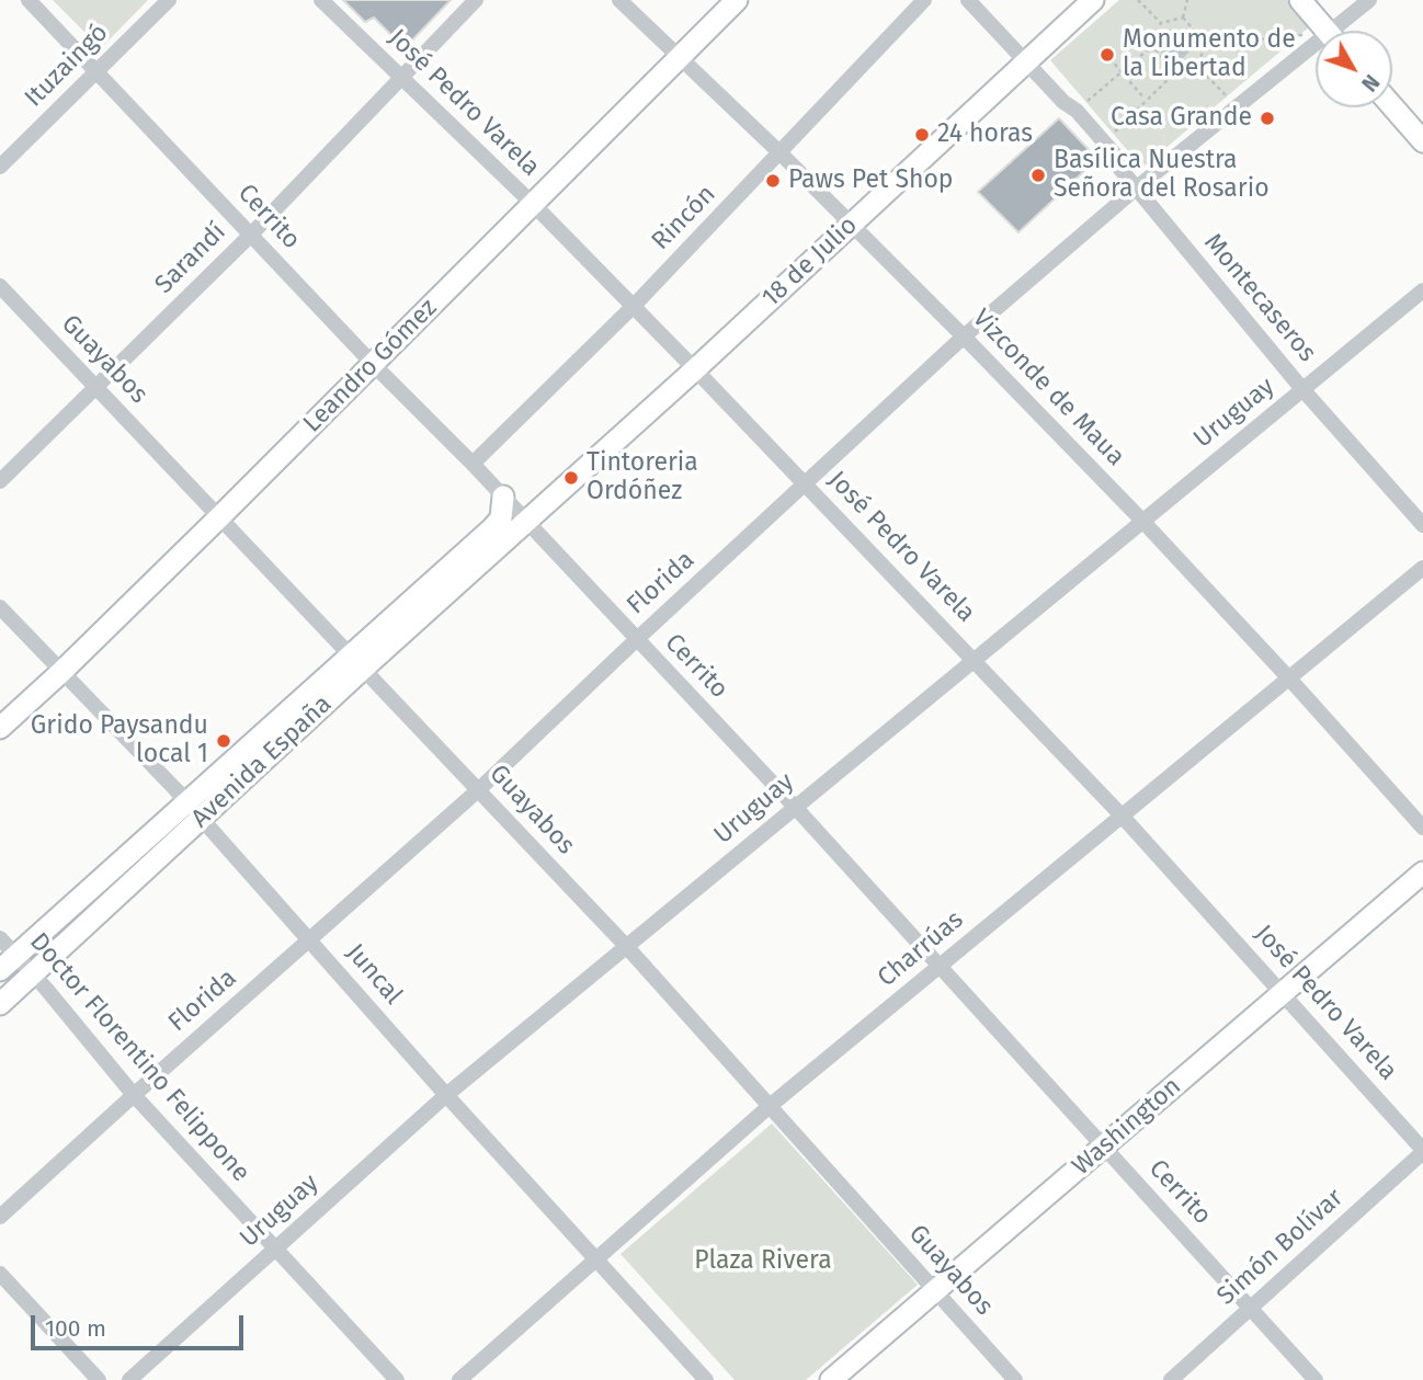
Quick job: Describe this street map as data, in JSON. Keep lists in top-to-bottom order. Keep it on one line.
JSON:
{"streets":{"street":["Ituzaingó","José Pedro Varela","Cerrito","Rincón","Sarandí","18 de Julio","Montecaseros","Guayabos","Leandro Gómez","Vizconde de Maua","Uruguay","Florida","Avenida España","Charrúas","Juncal","Doctor Florentino Felippone","Washington","Simón Bolívar"]},"crossings":[["Ituzaingó","Cerrito"],["José Pedro Varela","Rincón"],["José Pedro Varela","Sarandí"],["José Pedro Varela","18 de Julio"],["José Pedro Varela","Leandro Gómez"],["José Pedro Varela","Uruguay"],["José Pedro Varela","Florida"],["José Pedro Varela","Charrúas"],["José Pedro Varela","Washington"],["José Pedro Varela","Simón Bolívar"],["Cerrito","Rincón"],["Cerrito","Sarandí"],["Cerrito","18 de Julio"],["Cerrito","Leandro Gómez"],["Cerrito","Uruguay"],["Cerrito","Florida"],["Cerrito","Avenida España"],["Cerrito","Charrúas"],["Cerrito","Washington"],["Cerrito","Simón Bolívar"],["Rincón","Vizconde de Maua"],["Sarandí","Guayabos"],["18 de Julio","Montecaseros"],["18 de Julio","Vizconde de Maua"],["18 de Julio","Avenida España"],["Montecaseros","Uruguay"],["Montecaseros","Florida"],["Guayabos","Leandro Gómez"],["Guayabos","Uruguay"],["Guayabos","Florida"],["Guayabos","Avenida España"],["Guayabos","Charrúas"],["Guayabos","Washington"],["Leandro Gómez","Vizconde de Maua"],["Leandro Gómez","Juncal"],["Vizconde de Maua","Uruguay"],["Vizconde de Maua","Florida"],["Vizconde de Maua","Charrúas"],["Uruguay","Juncal"],["Uruguay","Doctor Florentino Felippone"],["Florida","Juncal"],["Florida","Doctor Florentino Felippone"],["Avenida España","Juncal"],["Avenida España","Doctor Florentino Felippone"],["Charrúas","Juncal"]],"parks":["Plaza Rivera"],"places":["Monumento de la Libertad","Casa Grande","24 horas","Basílica Nuestra Señora del Rosario","Paws Pet Shop","Tintoreria Ordóñez","Grido Paysandu local 1"],"scale_bar":"100 m","north":"bottom right"}
